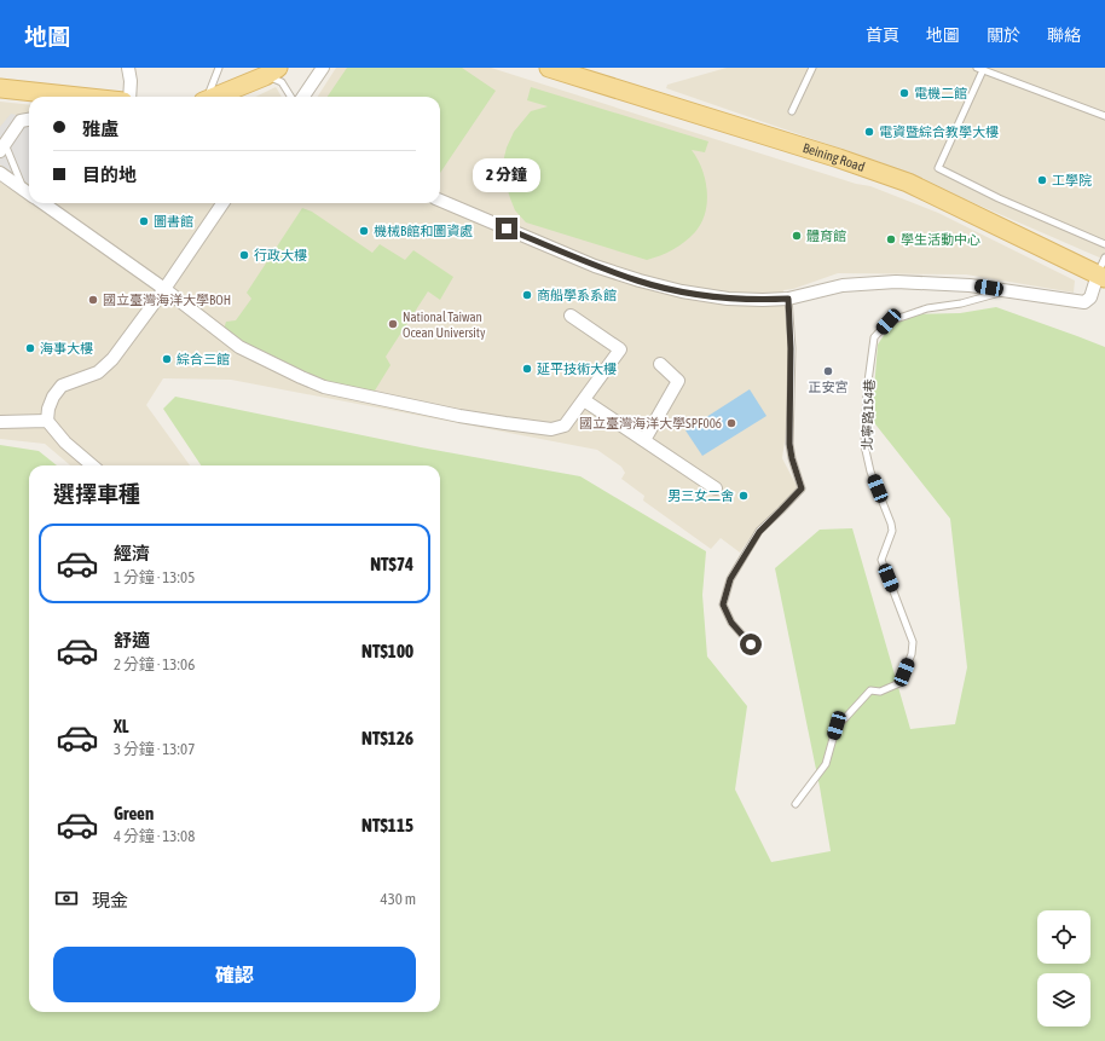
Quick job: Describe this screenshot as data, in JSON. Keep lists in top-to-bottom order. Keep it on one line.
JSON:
{"streets":{"main road":["Beining Road"],"street":["北寧路154巷"]},"crossings":[["Beining Road","北寧路154巷"]],"places":["電機二館","電資暨綜合教學大樓","工學院","圖書館","機械B館和圖資處","體育館","學生活動中心","行政大樓","商船學系系館","國立臺灣海洋大學BOH","National Taiwan Ocean University","海事大樓","綜合三館","延平技術大樓","正安宮","國立臺灣海洋大學SPF006","男三女二舍"],"page":{"header":"地圖","nav":["首頁","地圖","關於","聯絡"],"banner":["雅盧","目的地"],"bubble":"2 分鐘","heading":"選擇車種","list":[{"name":"經濟","note":"1 分鐘 · 13:05","value":"NT$74"},{"name":"舒適","note":"2 分鐘 · 13:06","value":"NT$100"},{"name":"XL","note":"3 分鐘 · 13:07","value":"NT$126"},{"name":"Green","note":"4 分鐘 · 13:08","value":"NT$115"}],"pay":["現金","430 m"],"buttons":"確認"}}
